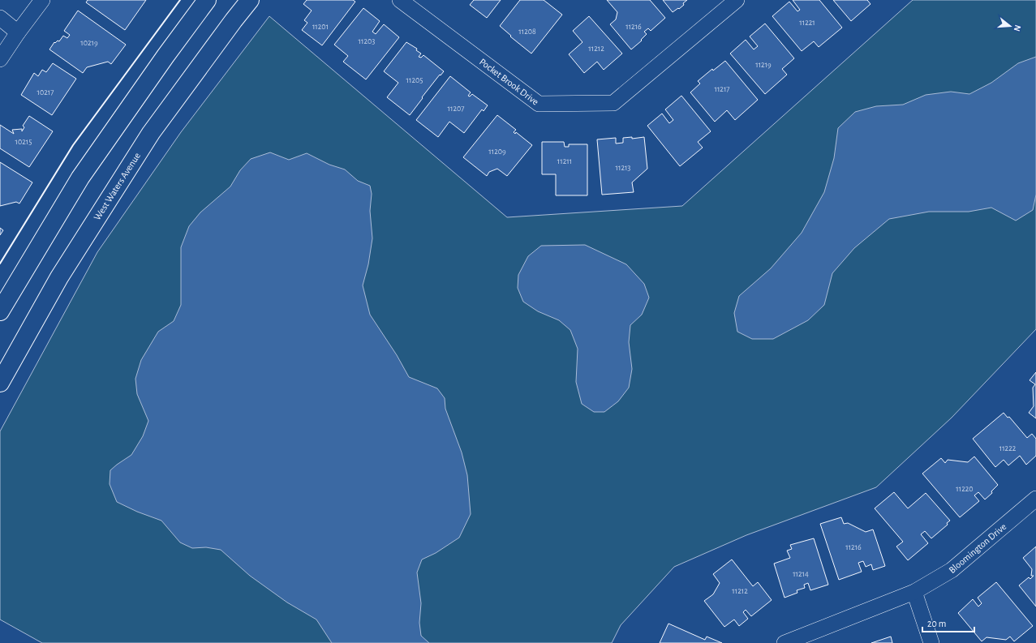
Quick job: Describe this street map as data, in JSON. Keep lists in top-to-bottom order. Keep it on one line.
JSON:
{"streets":{"street":["Pocket Brook Drive","West Waters Avenue","Bloomington Drive"]},"house_numbers":["11221","11201","11216","11208","11203","10219","11212","11219","11205","11217","10217","11207","10215","11209","11211","11213","11222","11220","11216","11214","11212"],"scale_bar":"20 m","north":"right"}
